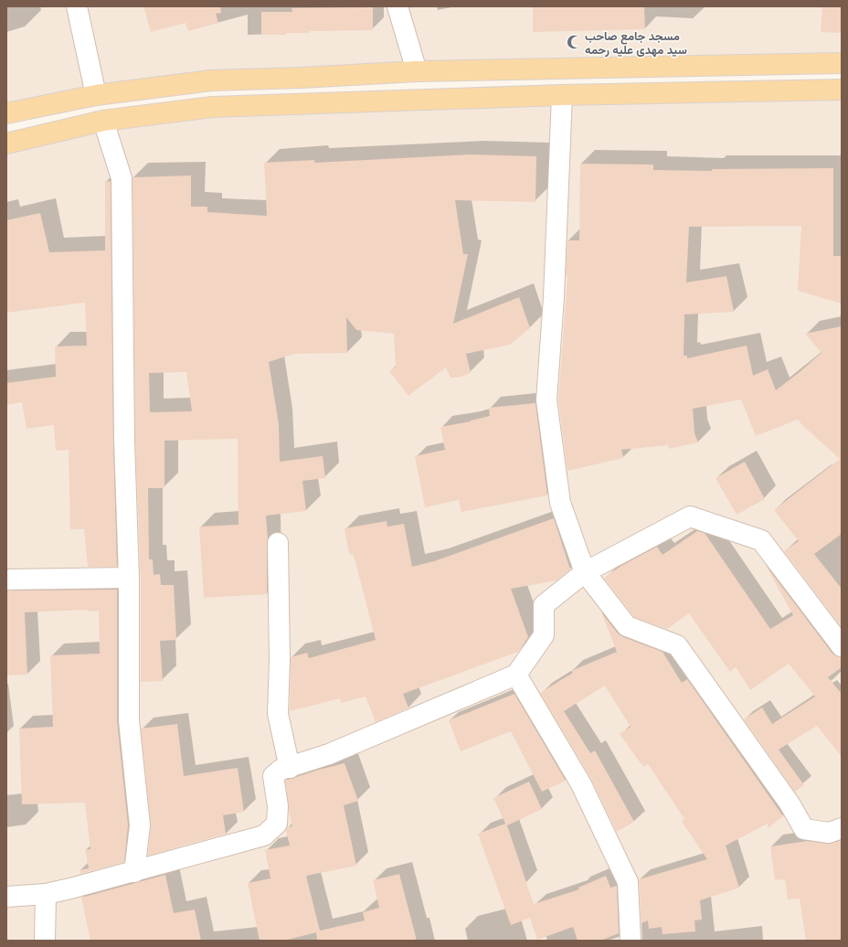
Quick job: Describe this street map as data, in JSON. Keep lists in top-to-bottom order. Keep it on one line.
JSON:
{"places":{"mosque":["مسجد جامع صاحب سید مهدی علیه رحمه"]}}
